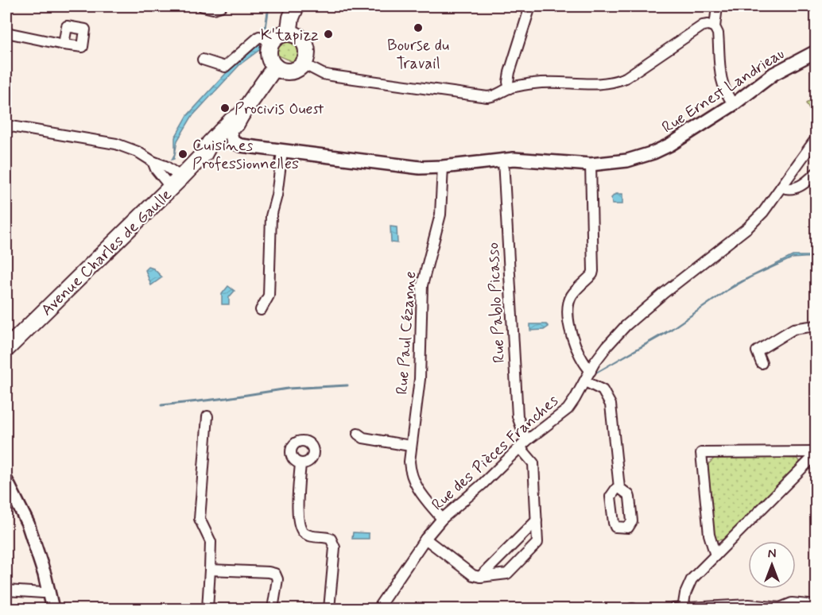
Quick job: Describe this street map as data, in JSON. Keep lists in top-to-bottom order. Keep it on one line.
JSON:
{"streets":{"main road":["Avenue Charles de Gaulle"],"street":["Rue Ernest Landrieau","Rue Pablo Picasso","Rue Paul Cézanne","Rue des Pièces Franches"]},"crossings":[["Rue Ernest Landrieau","Avenue Charles de Gaulle"],["Rue Ernest Landrieau","Rue Pablo Picasso"],["Rue Ernest Landrieau","Rue Paul Cézanne"],["Rue Pablo Picasso","Rue des Pièces Franches"],["Rue Paul Cézanne","Rue des Pièces Franches"]],"places":["Bourse du Travail","K'tapizz","Procivis Ouest","Cuisines Professionnelles"],"north":"top"}
